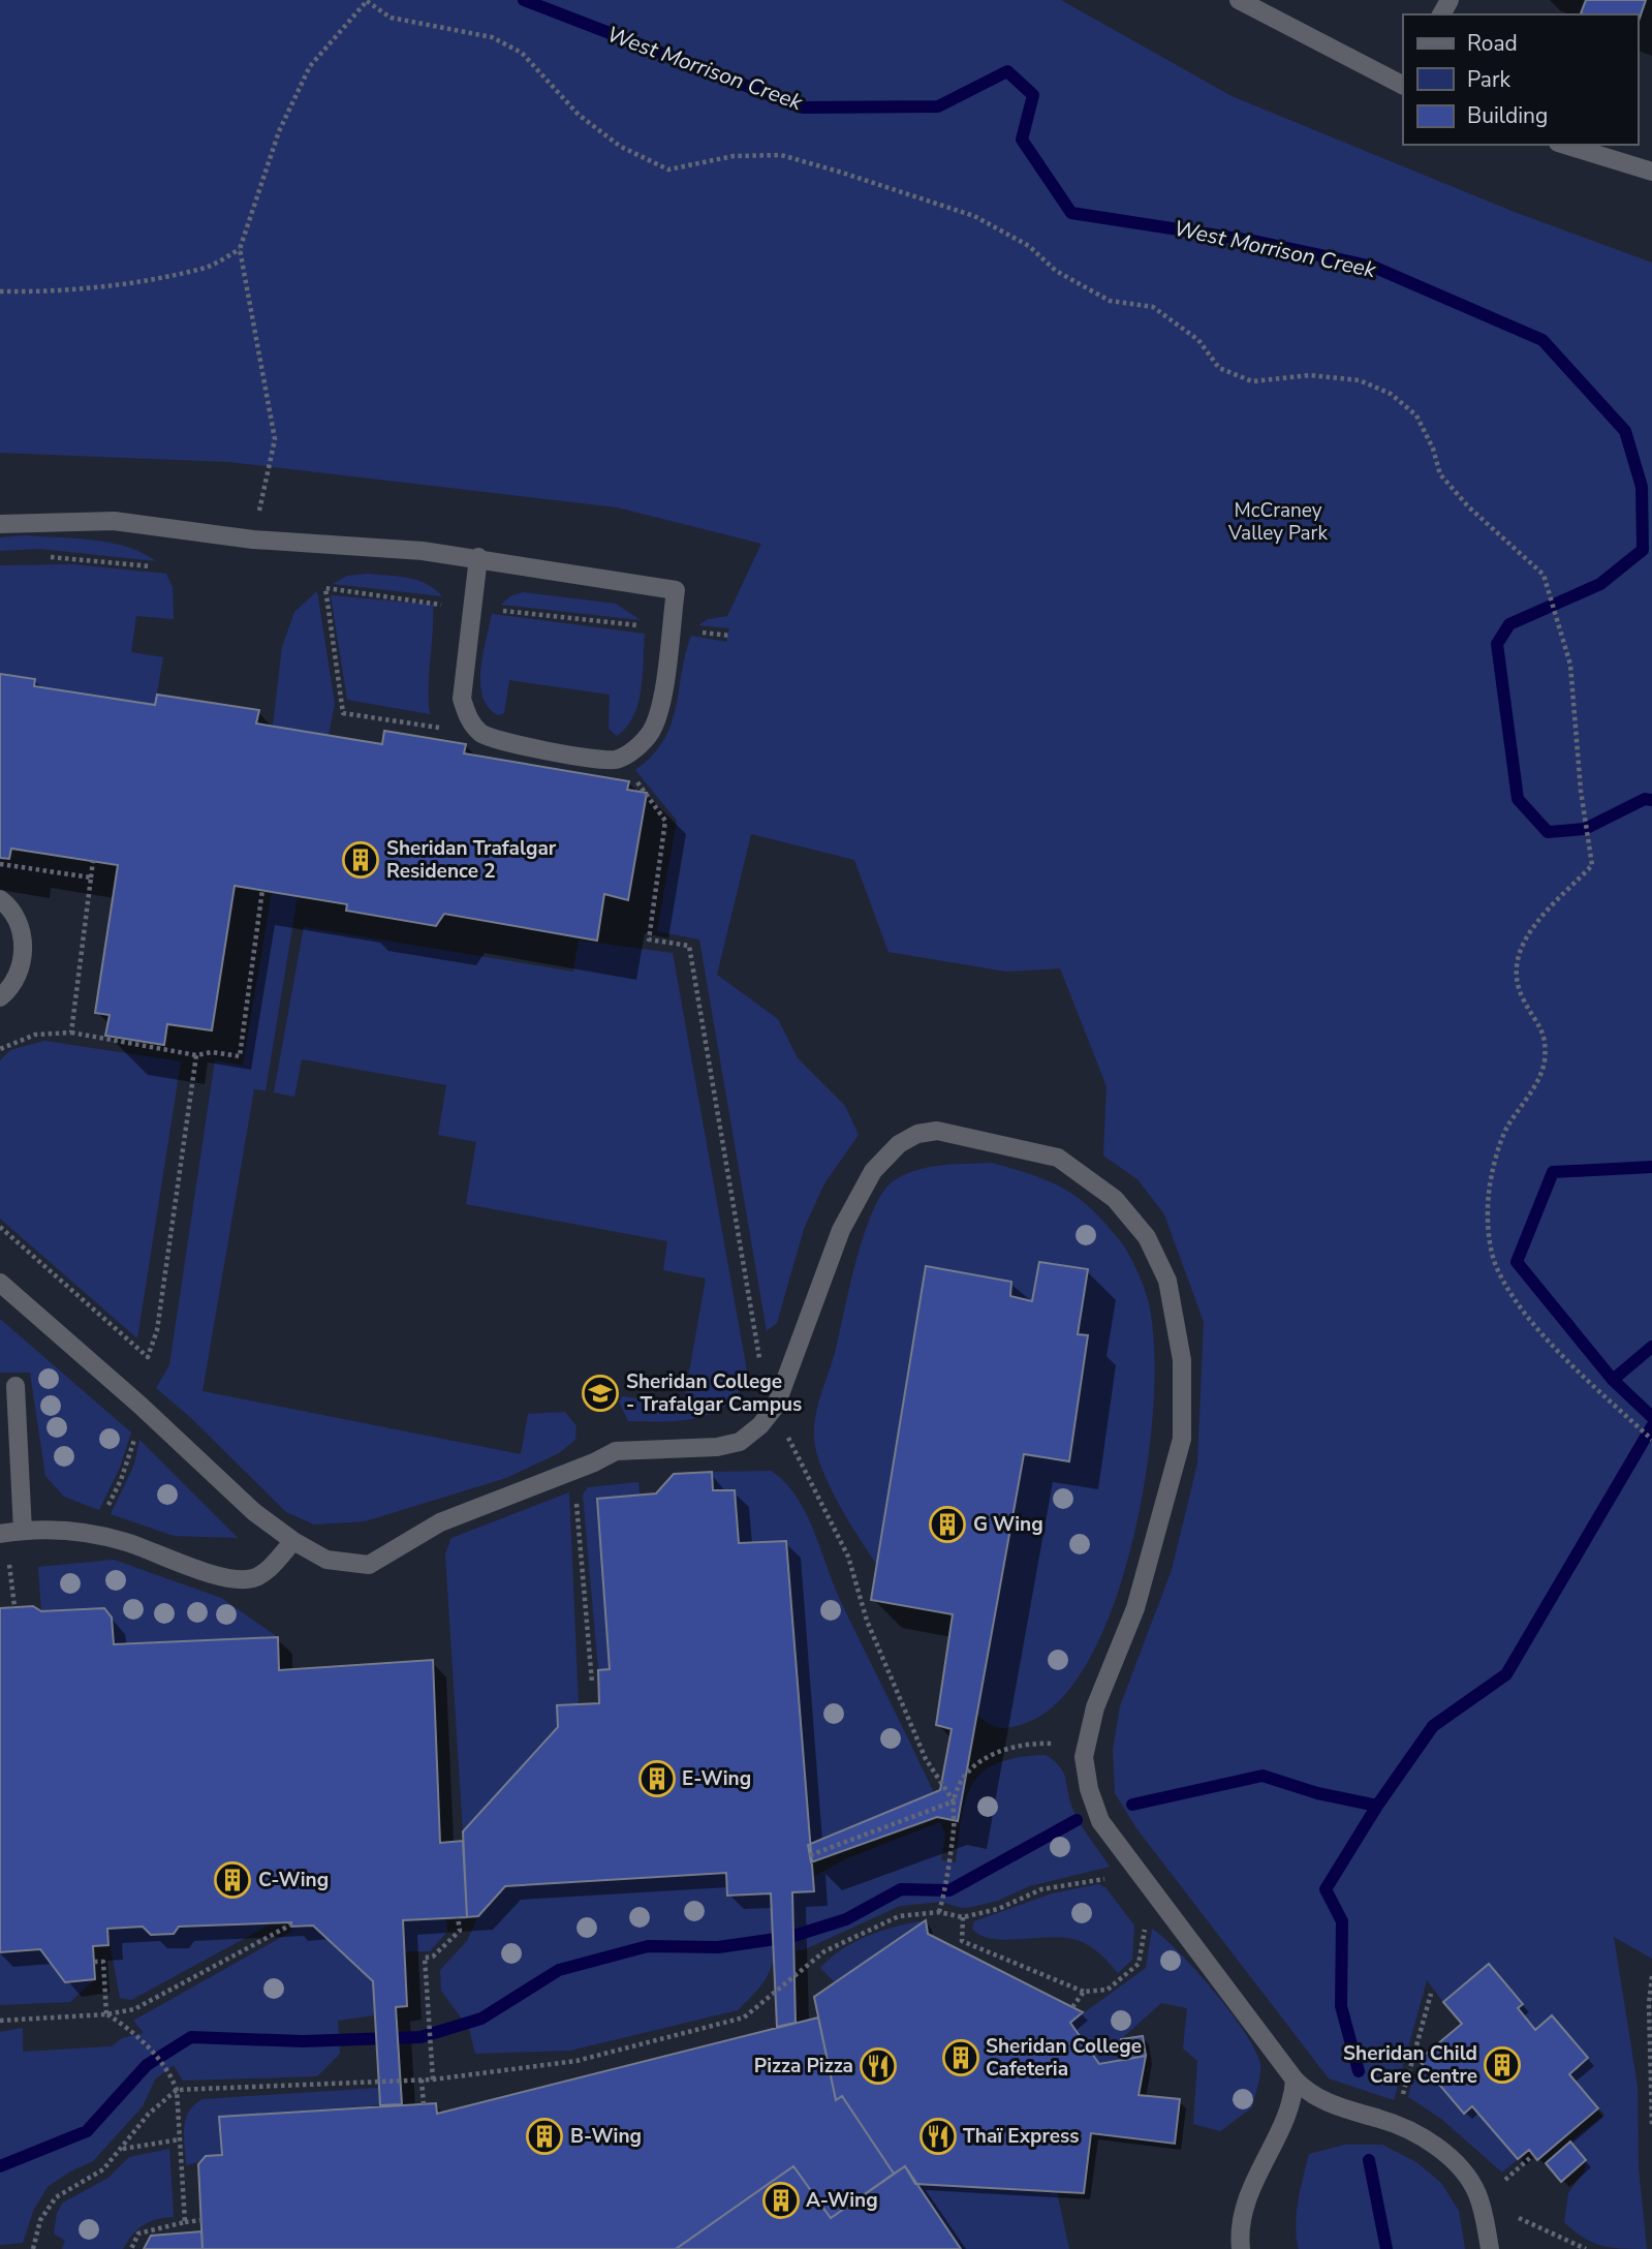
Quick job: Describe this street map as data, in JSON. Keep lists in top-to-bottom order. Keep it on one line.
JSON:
{"water":["West Morrison Creek"],"parks":["McCraney Valley Park"],"places":{"building":["Sheridan Trafalgar Residence 2","G Wing","E-Wing","C-Wing","Sheridan College Cafeteria","Sheridan Child Care Centre","B-Wing","A-Wing"],"school or university":["Sheridan College - Trafalgar Campus"],"restaurant":["Pizza Pizza","Thaï Express"]},"legend":["Road","Park","Building"]}
